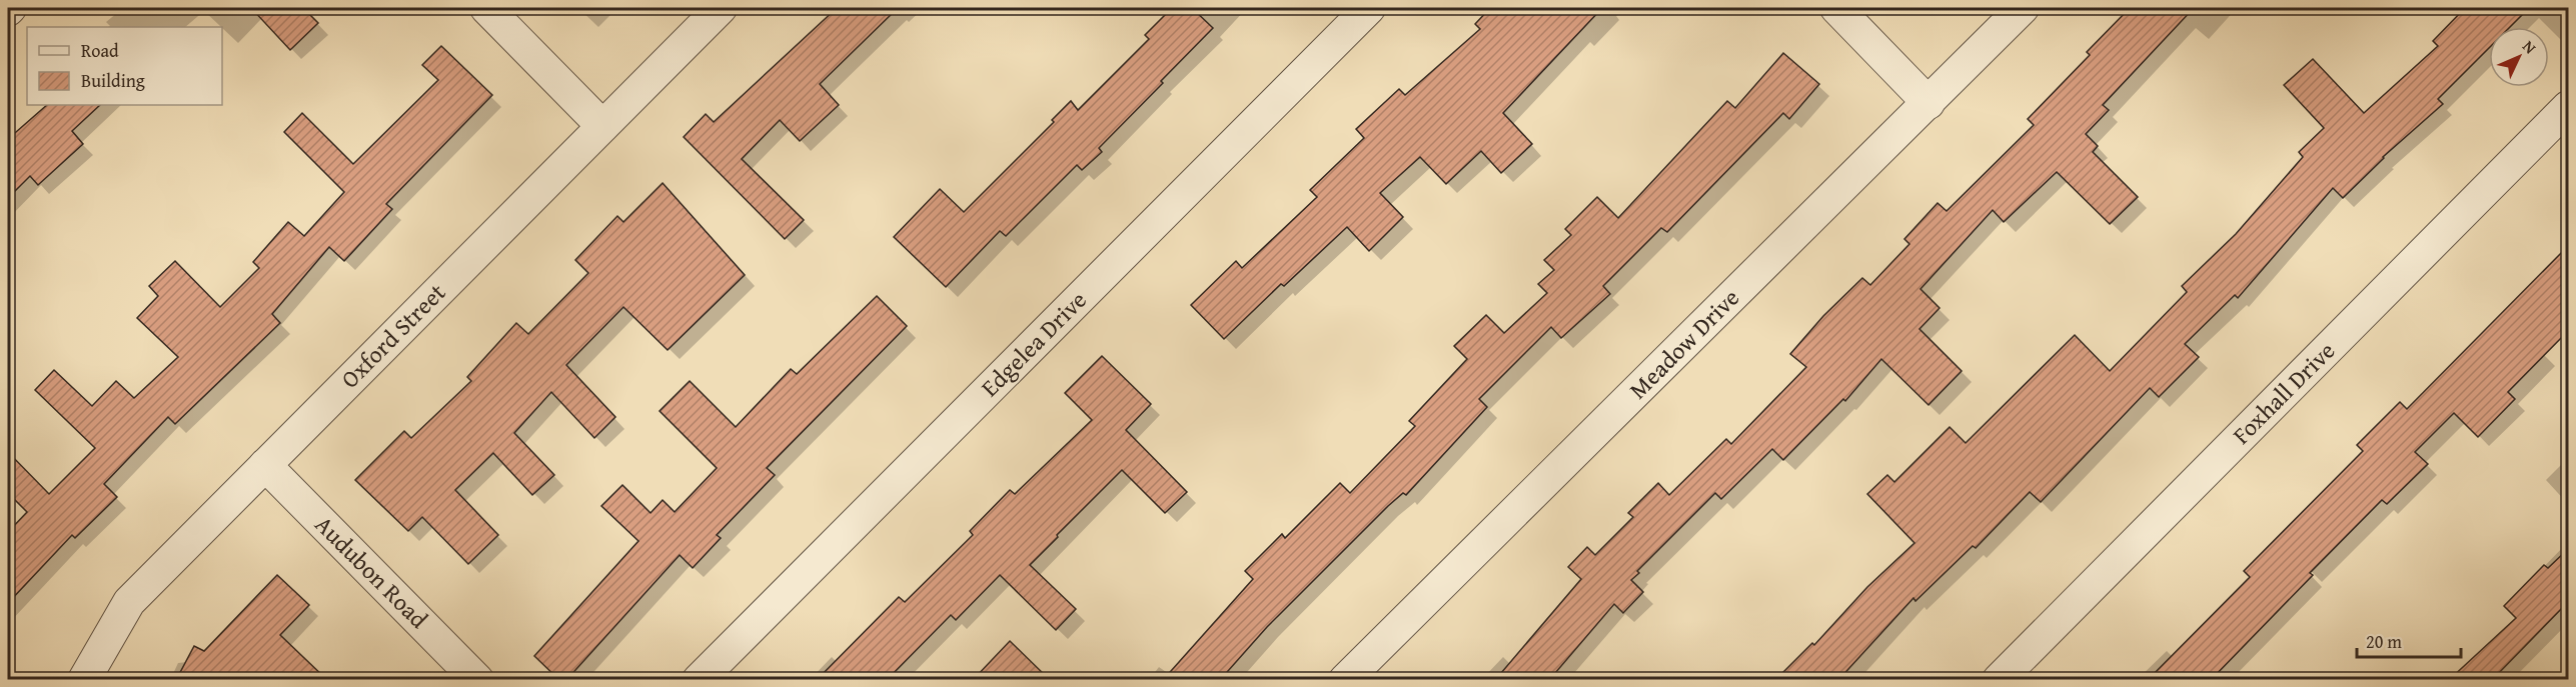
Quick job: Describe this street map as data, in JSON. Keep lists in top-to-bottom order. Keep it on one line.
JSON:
{"streets":{"street":["Oxford Street","Edgelea Drive","Meadow Drive","Foxhall Drive","Audubon Road"]},"crossings":[["Oxford Street","Audubon Road"]],"legend":["Road","Building"],"scale_bar":"20 m","north":"top right"}
